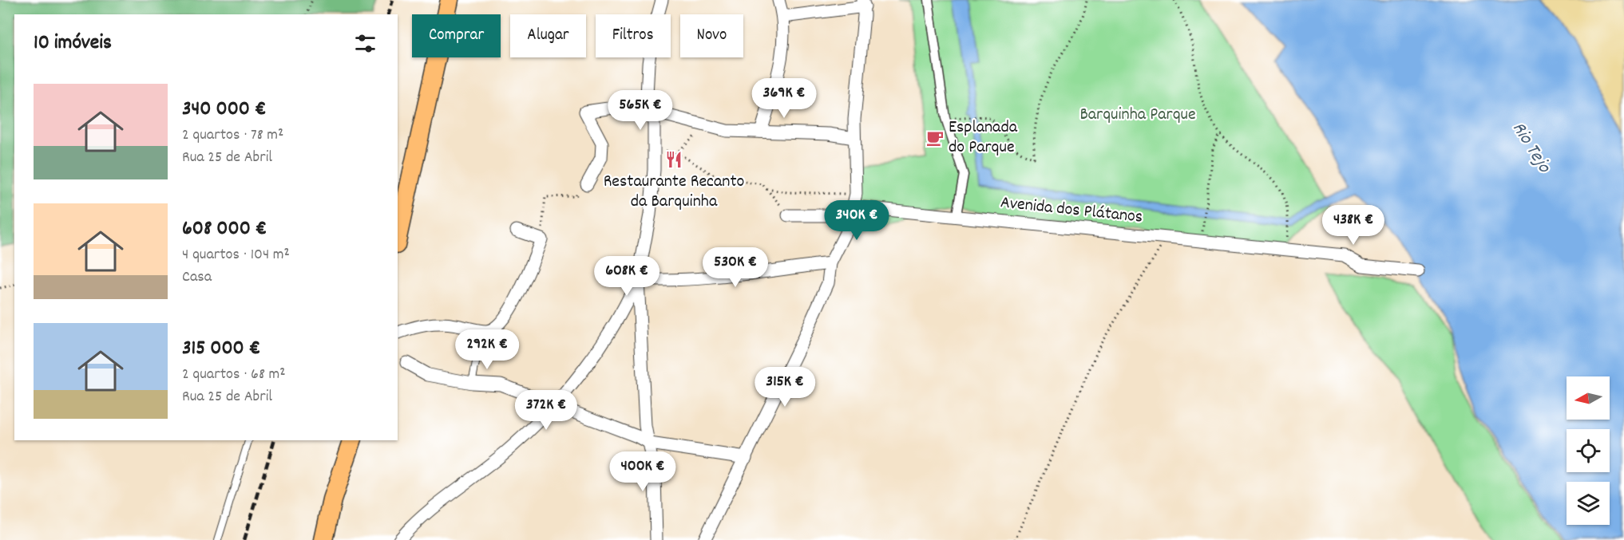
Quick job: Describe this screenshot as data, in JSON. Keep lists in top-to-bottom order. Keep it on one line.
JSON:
{"streets":{"street":["Avenida dos Plátanos"]},"water":["Rio Tejo"],"parks":["Barquinha Parque"],"places":{"cafe":["Esplanada do Parque"],"restaurant":["Restaurante Recanto da Barquinha"]},"north":"left","page":{"chip":["Comprar","Alugar","Filtros","Novo"],"heading":"10 imóveis","list":[{"name":"340 000 €","note":"2 quartos · 78 m² · Rua 25 de Abril"},{"name":"608 000 €","note":"4 quartos · 104 m² · Casa"},{"name":"315 000 €","note":"2 quartos · 68 m² · Rua 25 de Abril"}],"price":["369K €","565K €","340K €","438K €","530K €","608K €","292K €","315K €","372K €","400K €"]}}
